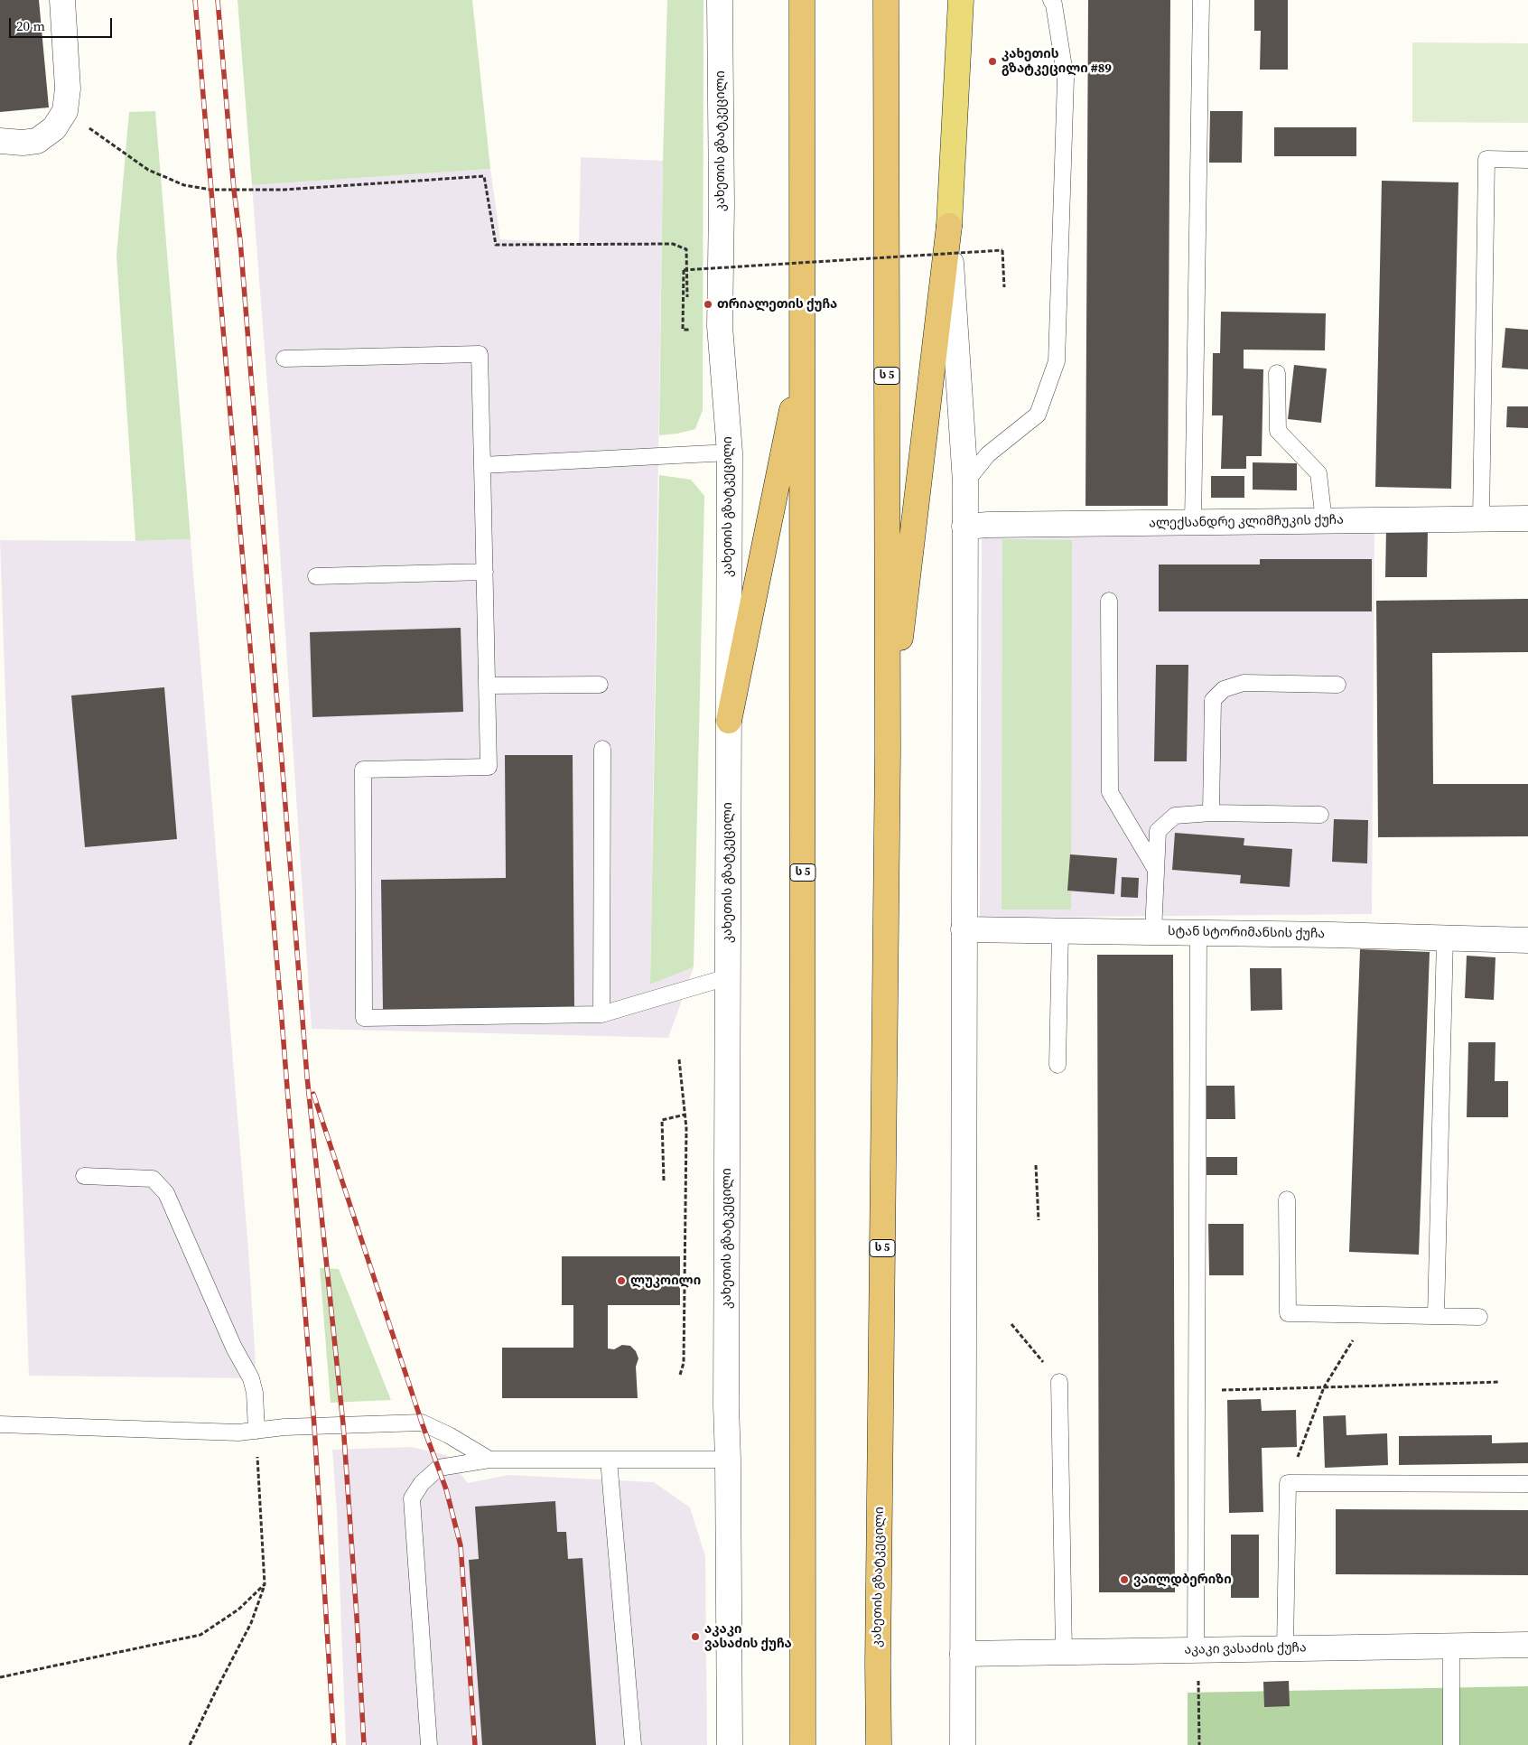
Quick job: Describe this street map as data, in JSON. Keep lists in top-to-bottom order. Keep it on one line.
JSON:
{"streets":{"highway":["კახეთის გზატკეცილი","ს 5"],"street":["ალექსანდრე კლიმჩუკის ქუჩა","სტან სტორიმანსის ქუჩა","აკაკი ვასაძის ქუჩა"]},"places":["კახეთის გზატკეცილი #89","თრიალეთის ქუჩა","ლუკოილი","ვაილდბერიზი","აკაკი ვასაძის ქუჩა"],"scale_bar":"20 m"}
